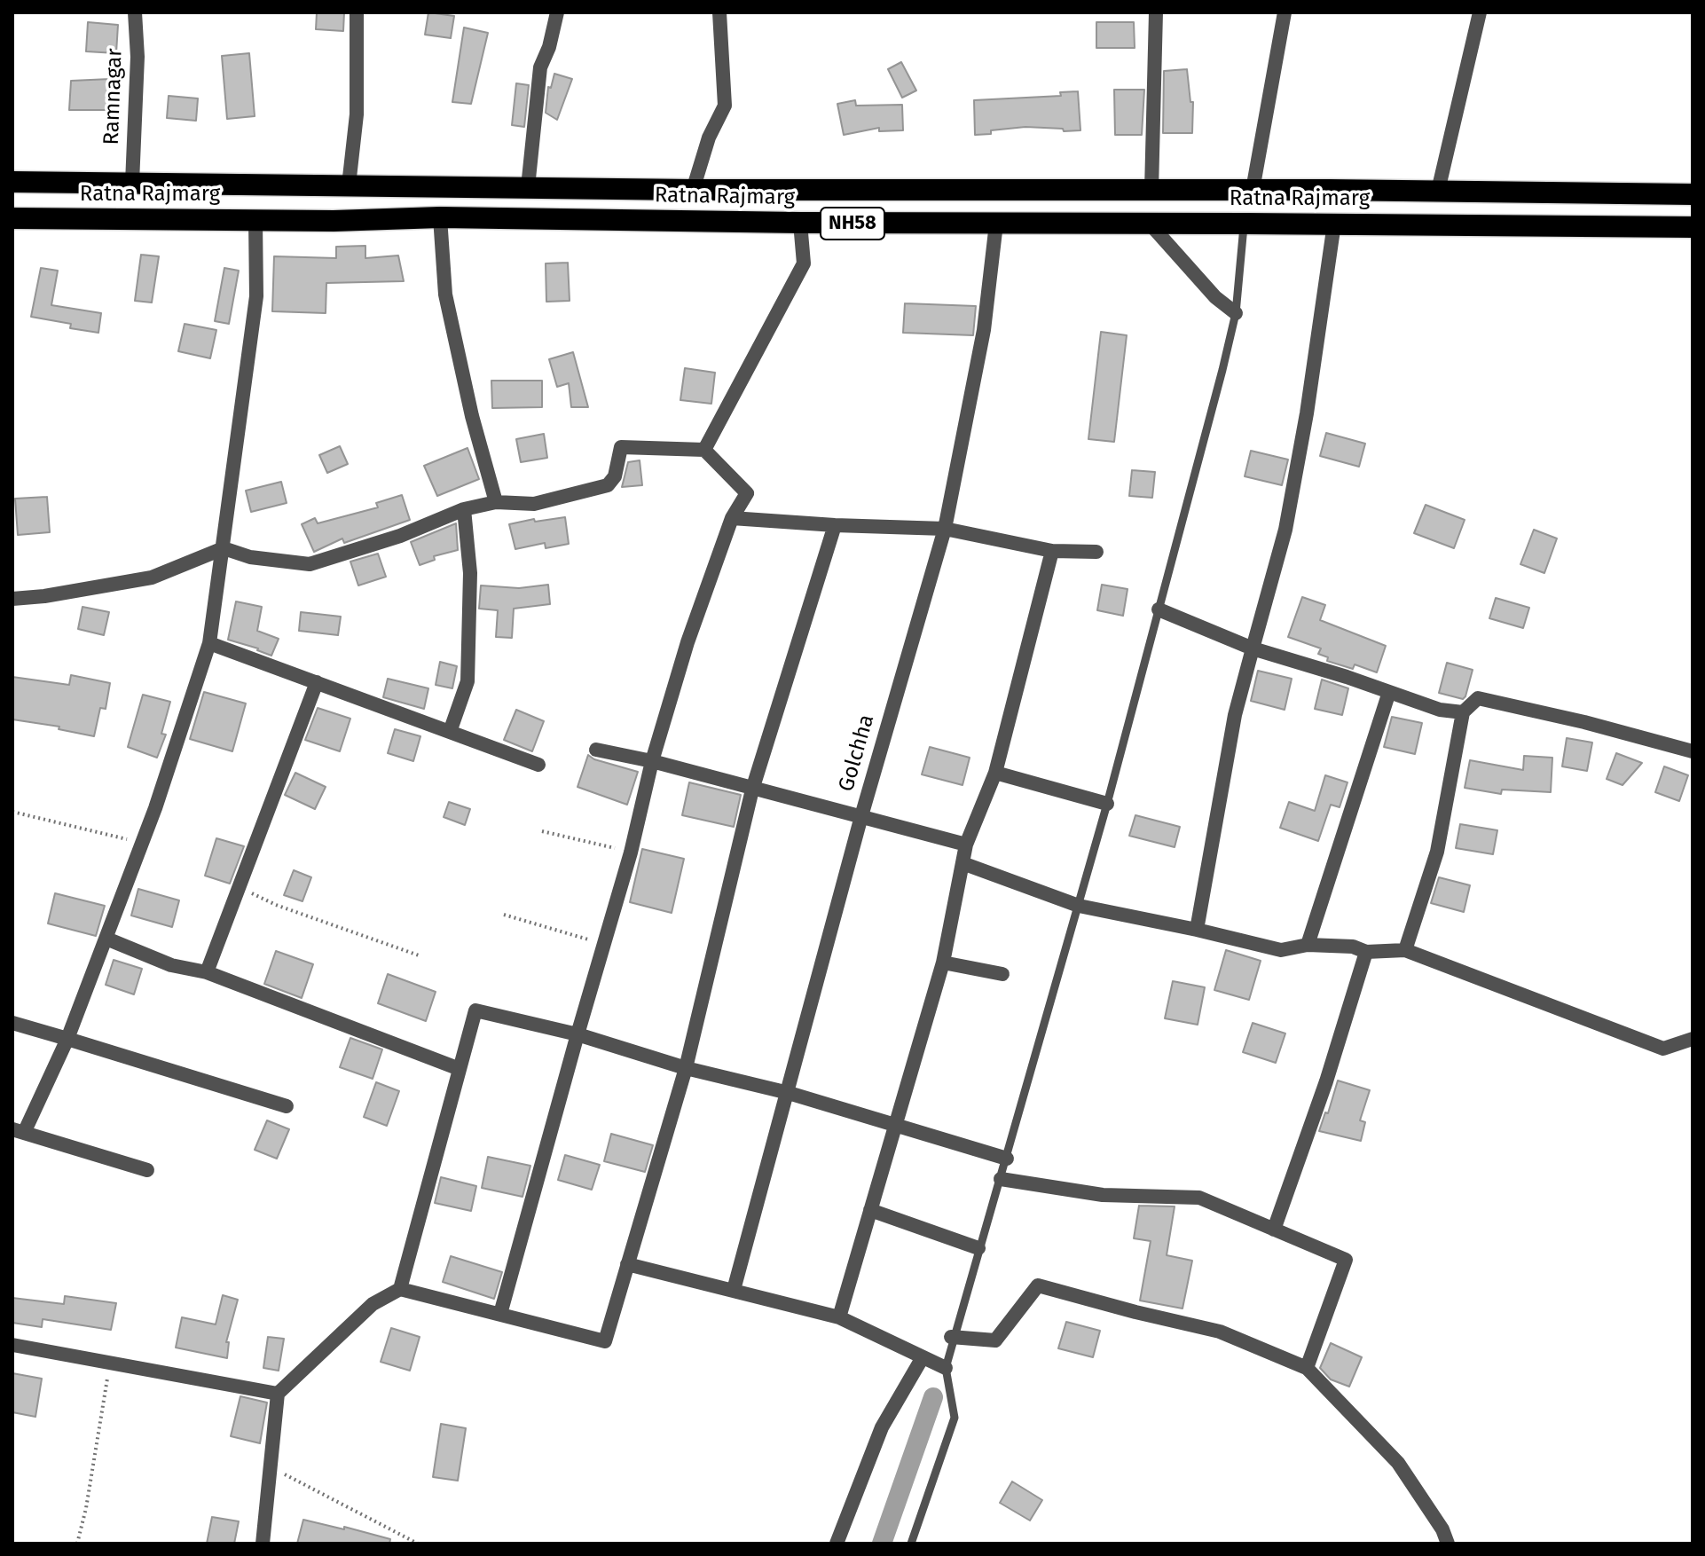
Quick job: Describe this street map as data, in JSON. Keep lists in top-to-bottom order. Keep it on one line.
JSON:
{"streets":{"highway":["Ratna Rajmarg","NH58"],"street":["Ramnagar","Golchha"]},"crossings":[["Ramnagar","Ratna Rajmarg"],["Ratna Rajmarg","Golchha"]]}
